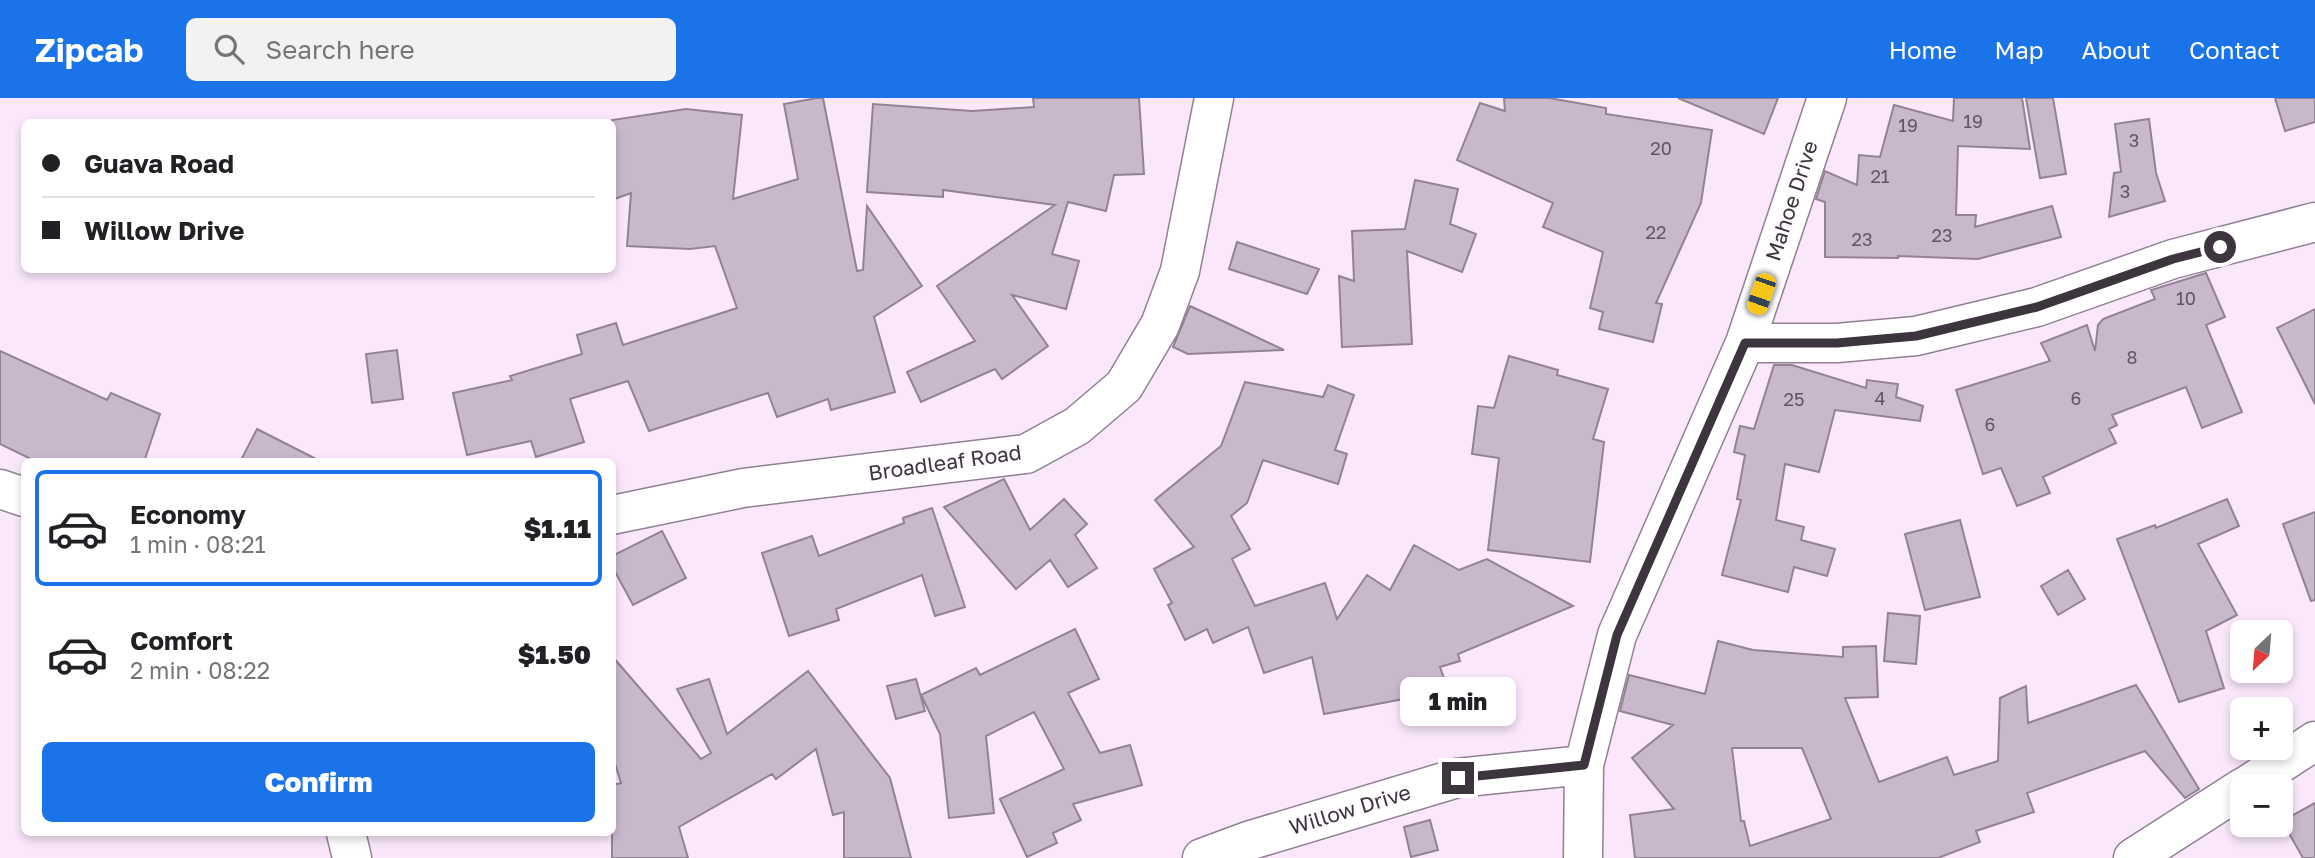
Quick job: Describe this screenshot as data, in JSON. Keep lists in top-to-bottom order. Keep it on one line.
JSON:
{"streets":{"street":["Mahoe Drive","Broadleaf Road","Willow Drive"]},"crossings":[["Mahoe Drive","Willow Drive"]],"house_numbers":["19","19","3","20","21","3","22","23","23","10","8","4","6","25","6"],"north":"bottom left","page":{"header":"Zipcab","search":"Search here","nav":["Home","Map","About","Contact"],"banner":["Guava Road","Willow Drive"],"list":[{"name":"Economy","note":"1 min · 08:21","value":"$1.11"},{"name":"Comfort","note":"2 min · 08:22","value":"$1.50"}],"map_buttons":["+","−"],"bubble":"1 min","buttons":"Confirm"}}
